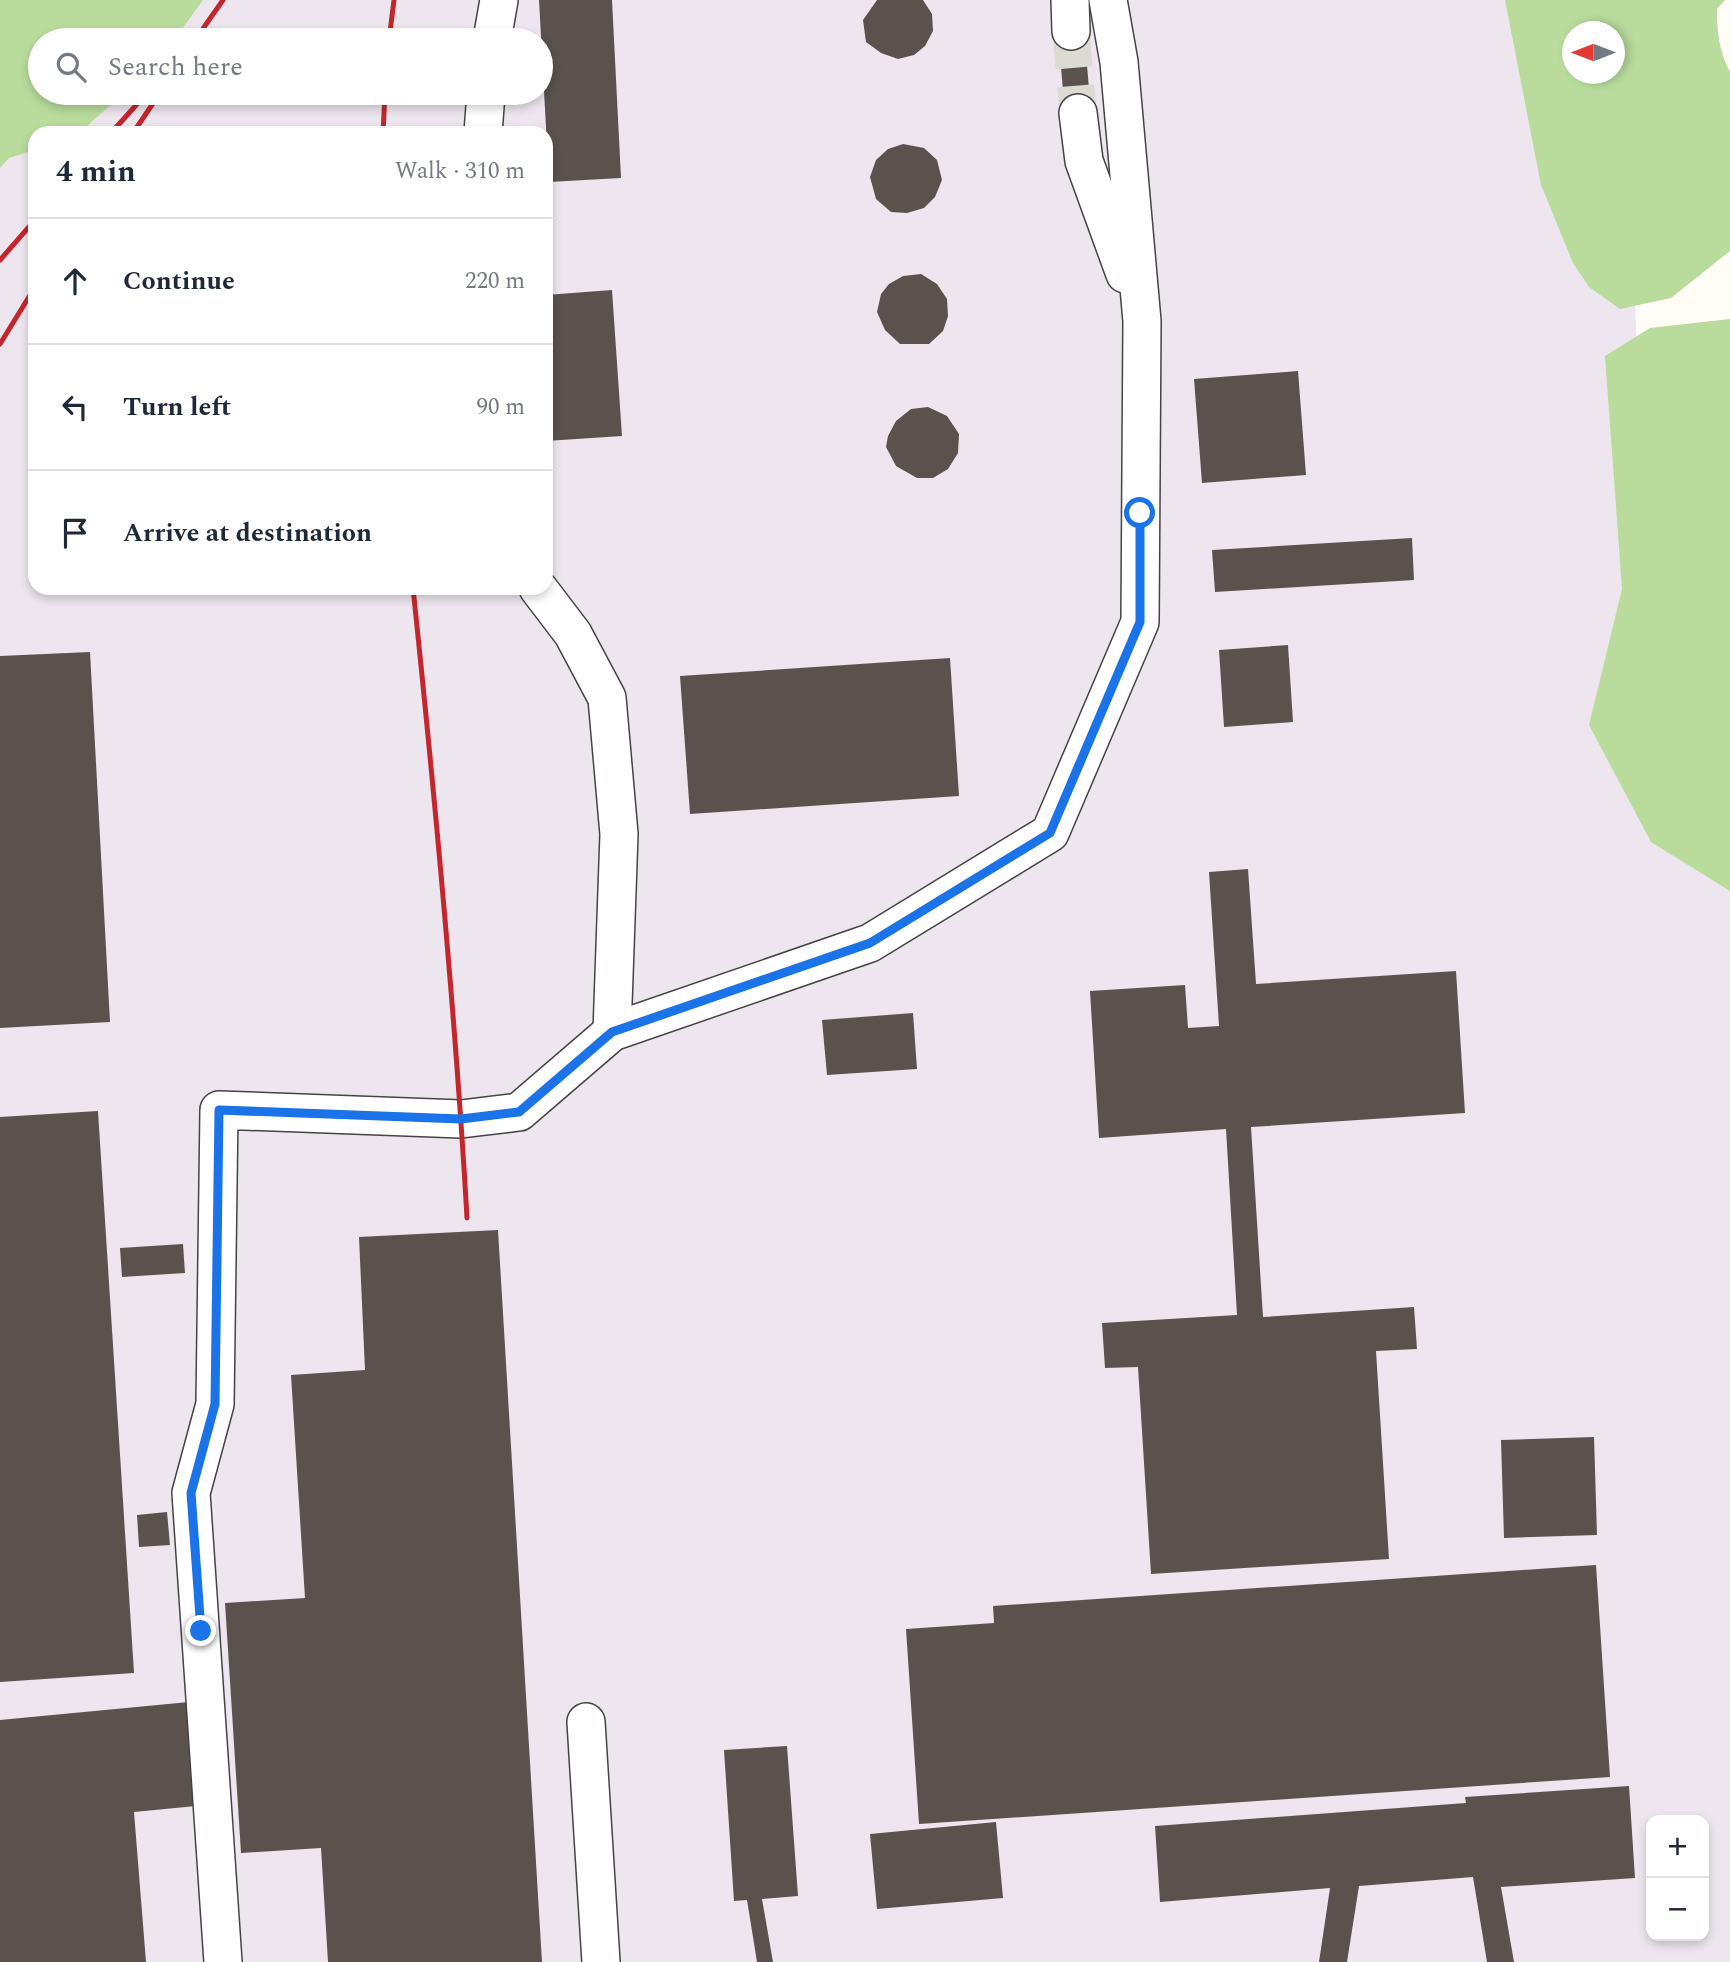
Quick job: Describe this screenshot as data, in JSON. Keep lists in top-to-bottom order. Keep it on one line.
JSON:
{"north":"left","page":{"search":"Search here","heading":["4 min","Walk · 310 m"],"list":[["Continue","220 m"],["Turn left","90 m"],"Arrive at destination"],"map_buttons":["+","−"]}}
